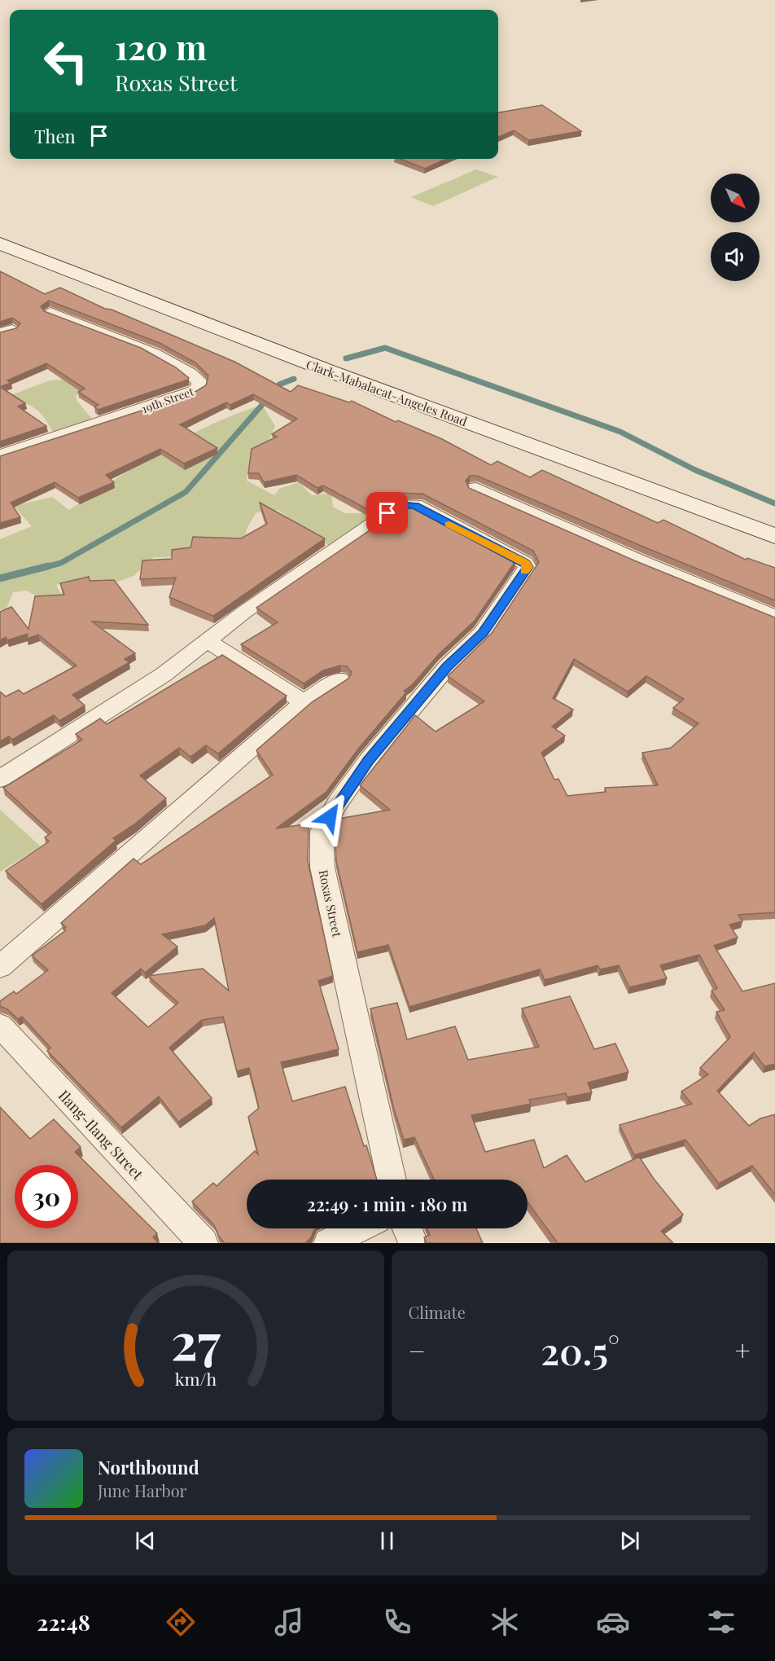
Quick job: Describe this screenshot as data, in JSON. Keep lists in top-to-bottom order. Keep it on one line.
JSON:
{"streets":{"main road":["Clark-Mabalacat-Angeles Road"],"street":["19th Street","Roxas Street","Ilang-Ilang Street"]},"north":"bottom right","page":{"turn":["120 m","Roxas Street"],"then":"Then","limit":"30","trip":"22:49 · 1 min · 180 m","tile":"Climate","heat":["−","20.5°","+"],"song":["Northbound","June Harbor"],"tabs":"22:48","gauge":["27","km/h"]}}
